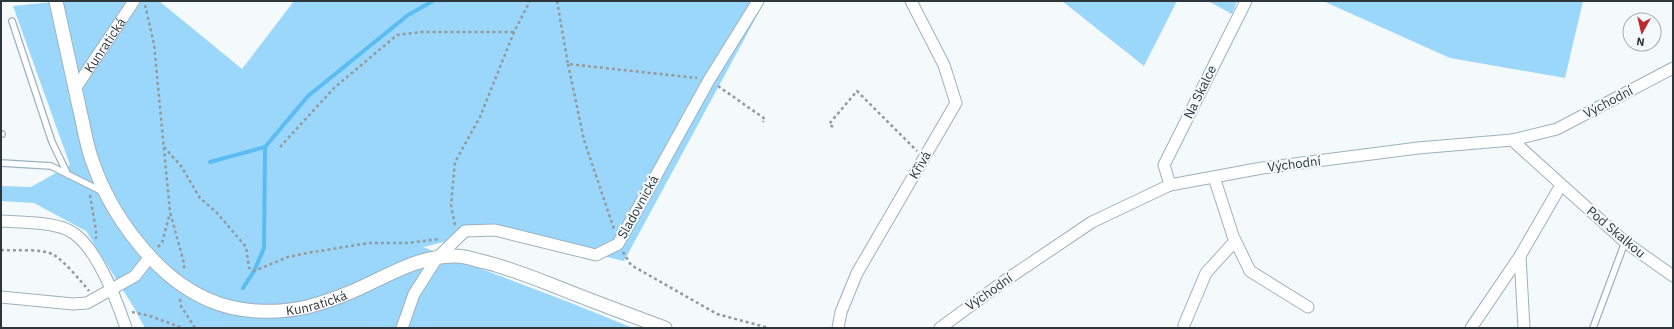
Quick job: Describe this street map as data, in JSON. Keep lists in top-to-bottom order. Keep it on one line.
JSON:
{"streets":{"street":["Kunratická","Na Skalce","Východní","Křivá","Sladovnická","Pod Skalkou"]},"crossings":[["Kunratická","Sladovnická"],["Na Skalce","Východní"],["Východní","Pod Skalkou"]],"north":"bottom"}
